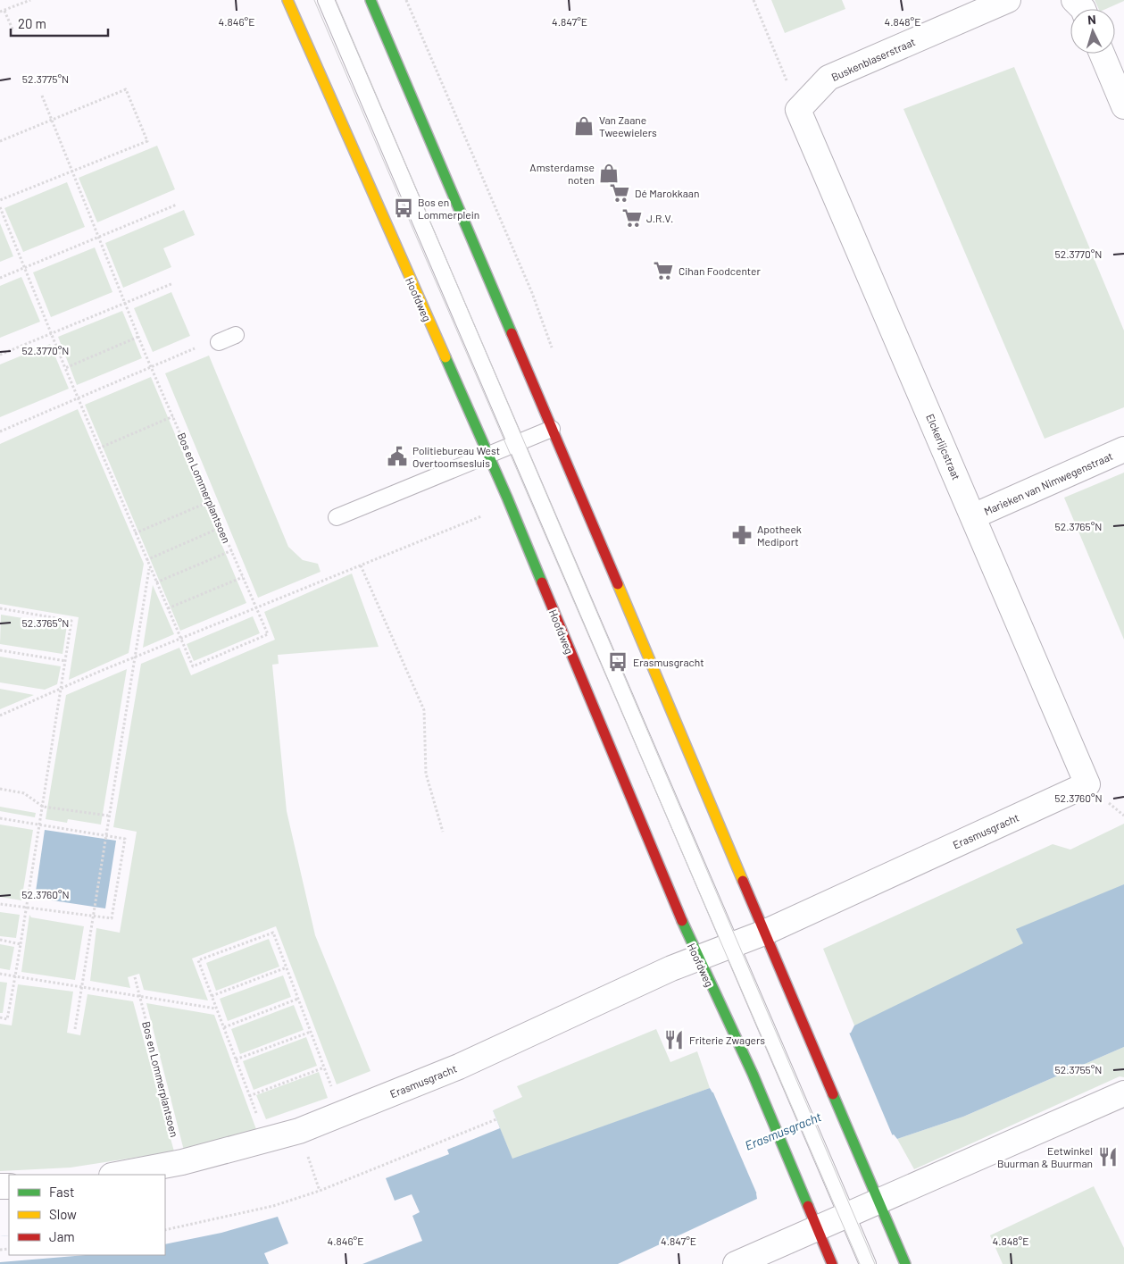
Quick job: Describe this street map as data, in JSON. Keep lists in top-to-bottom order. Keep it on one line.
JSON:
{"streets":{"street":["Buskenblaserstraat","Hoofdweg","Elckerlijcstraat","Marieken van Nimwegenstraat","Erasmusgracht"],"path":["Bos en Lommerplantsoen"]},"crossings":[["Buskenblaserstraat","Elckerlijcstraat"],["Hoofdweg","Erasmusgracht"],["Elckerlijcstraat","Marieken van Nimwegenstraat"],["Elckerlijcstraat","Erasmusgracht"],["Bos en Lommerplantsoen","Erasmusgracht"]],"water":["Erasmusgracht"],"places":{"shop":["Van Zaane Tweewielers","Amsterdamse noten"],"supermarket":["Dé Marokkaan","J.R.V.","Cihan Foodcenter"],"bus stop":["Bos en Lommerplein","Erasmusgracht"],"public building":["Politiebureau West Overtoomsesluis"],"pharmacy":["Apotheek Mediport"],"restaurant":["Friterie Zwagers","Eetwinkel Buurman & Buurman"]},"legend":["Fast","Slow","Jam"],"scale_bar":"20 m","north":"top","coordinates":["4.846°E","4.847°E","4.848°E","52.3775°N","52.3770°N","52.3765°N","52.3760°N","52.3755°N"]}
